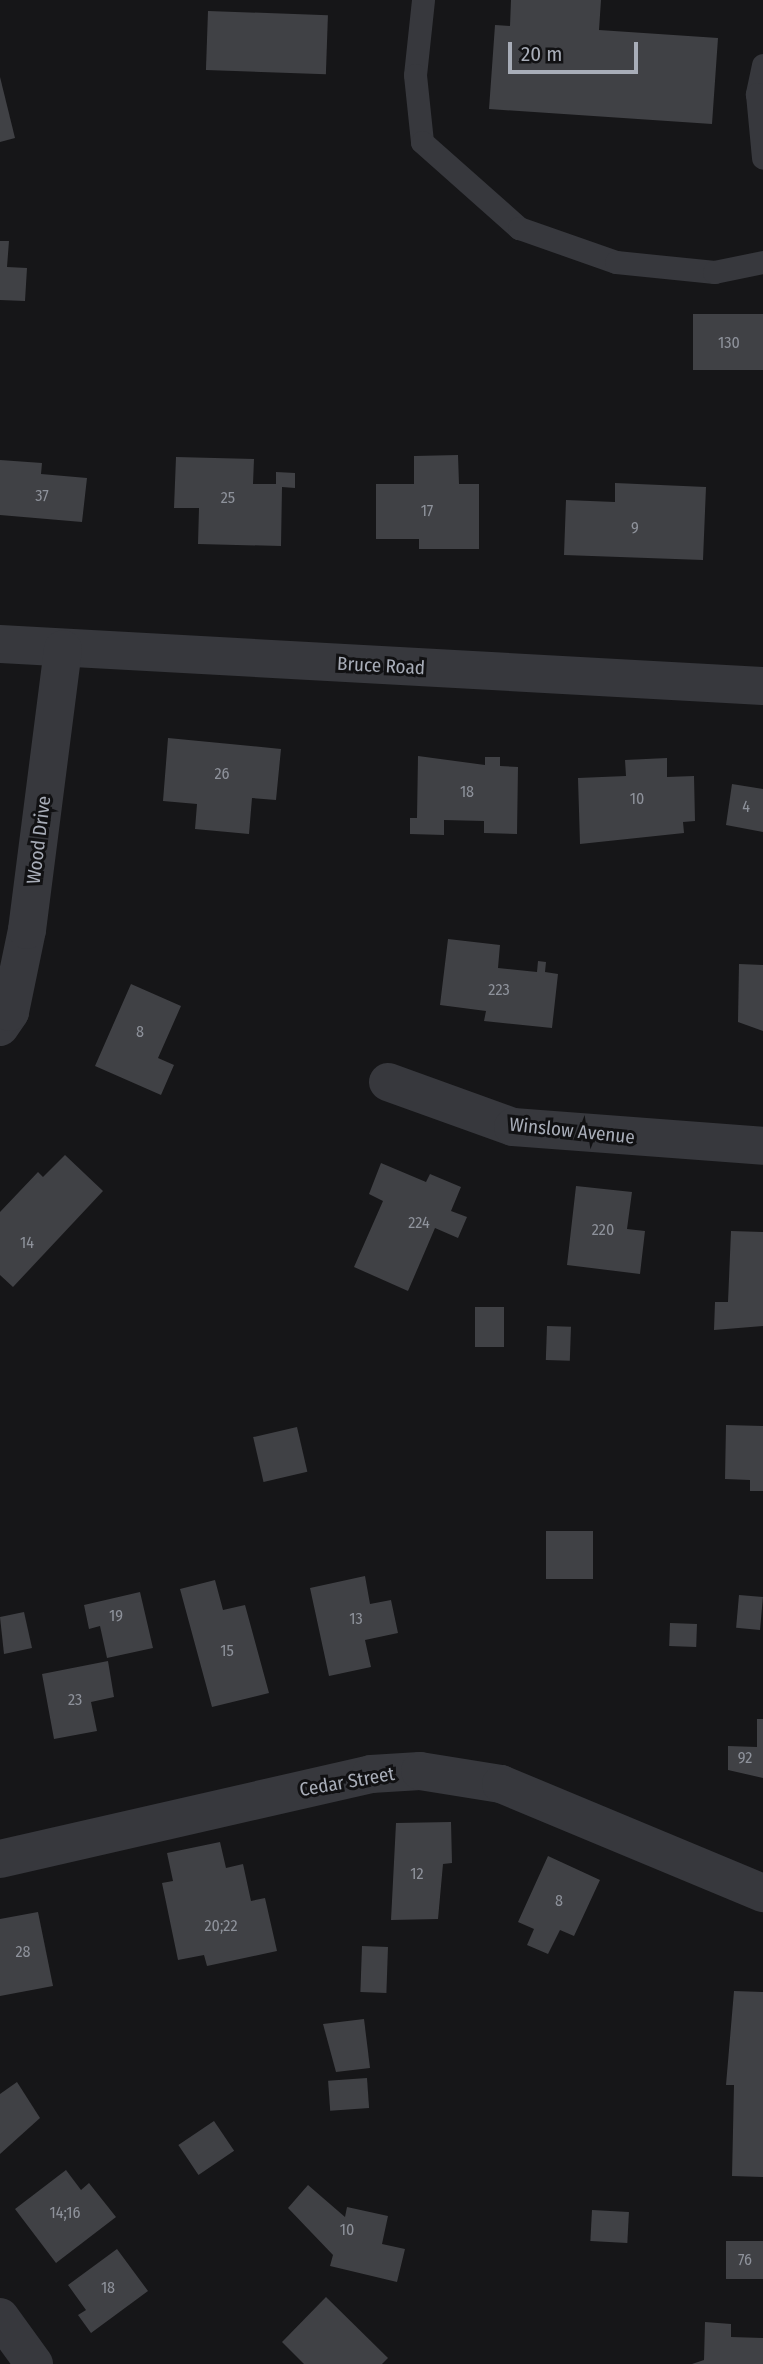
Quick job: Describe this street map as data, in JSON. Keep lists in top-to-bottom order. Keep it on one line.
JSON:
{"streets":{"street":["Bruce Road","Wood Drive","Winslow Avenue","Cedar Street"]},"crossings":[["Bruce Road","Wood Drive"]],"house_numbers":["130","37","25","17","9","26","18","10","4","223","8","224","220","14","19","13","15","23","92","12","8","20;22","28","14;16","10","76","18"],"scale_bar":"20 m"}
